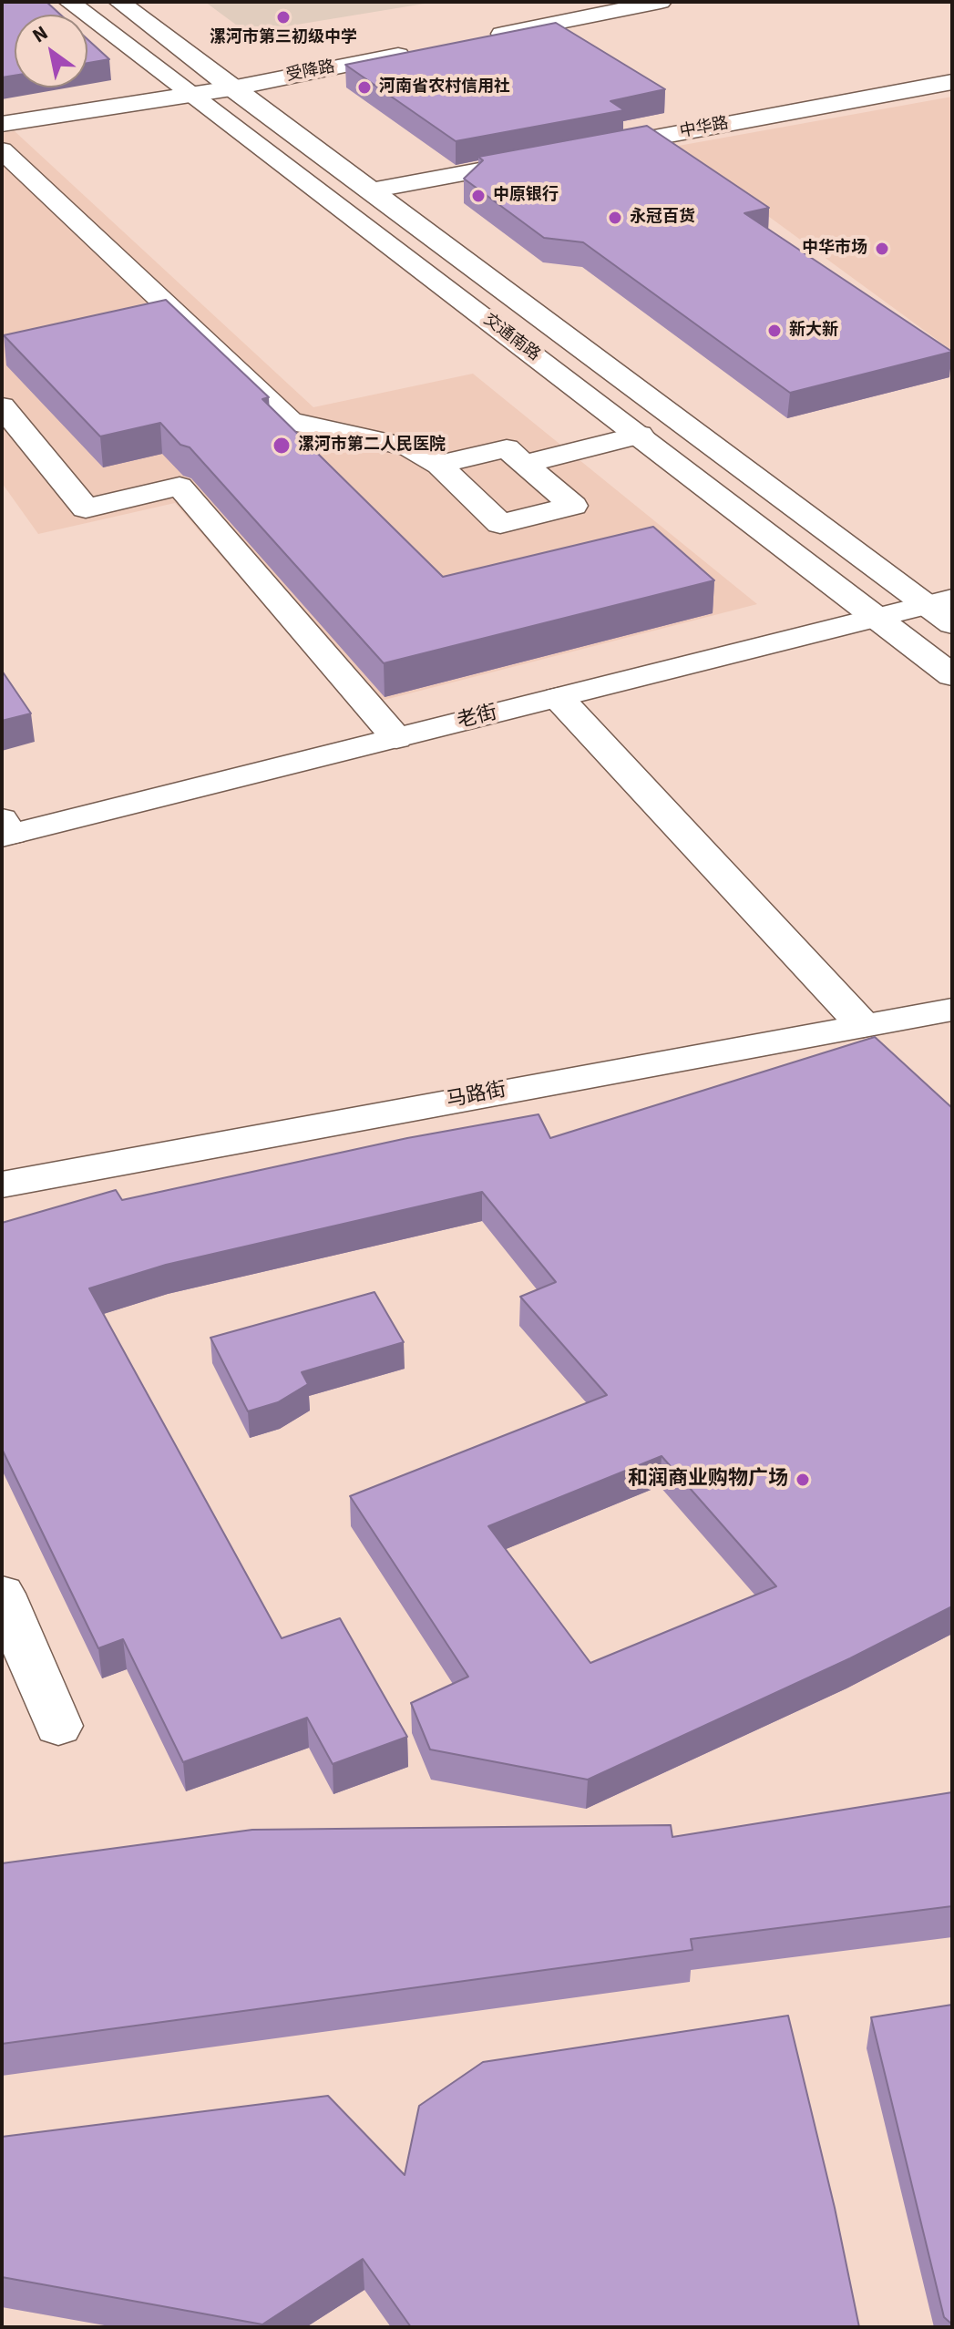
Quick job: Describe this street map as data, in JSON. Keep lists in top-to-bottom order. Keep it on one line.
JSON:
{"streets":{"street":["受降路","中华路","交通南路","老街","马路街"]},"crossings":[["受降路","交通南路"],["交通南路","老街"]],"places":["漯河市第三初级中学","河南省农村信用社","中原银行","永冠百货","中华市场","新大新","漯河市第二人民医院","和润商业购物广场"],"north":"top left"}
